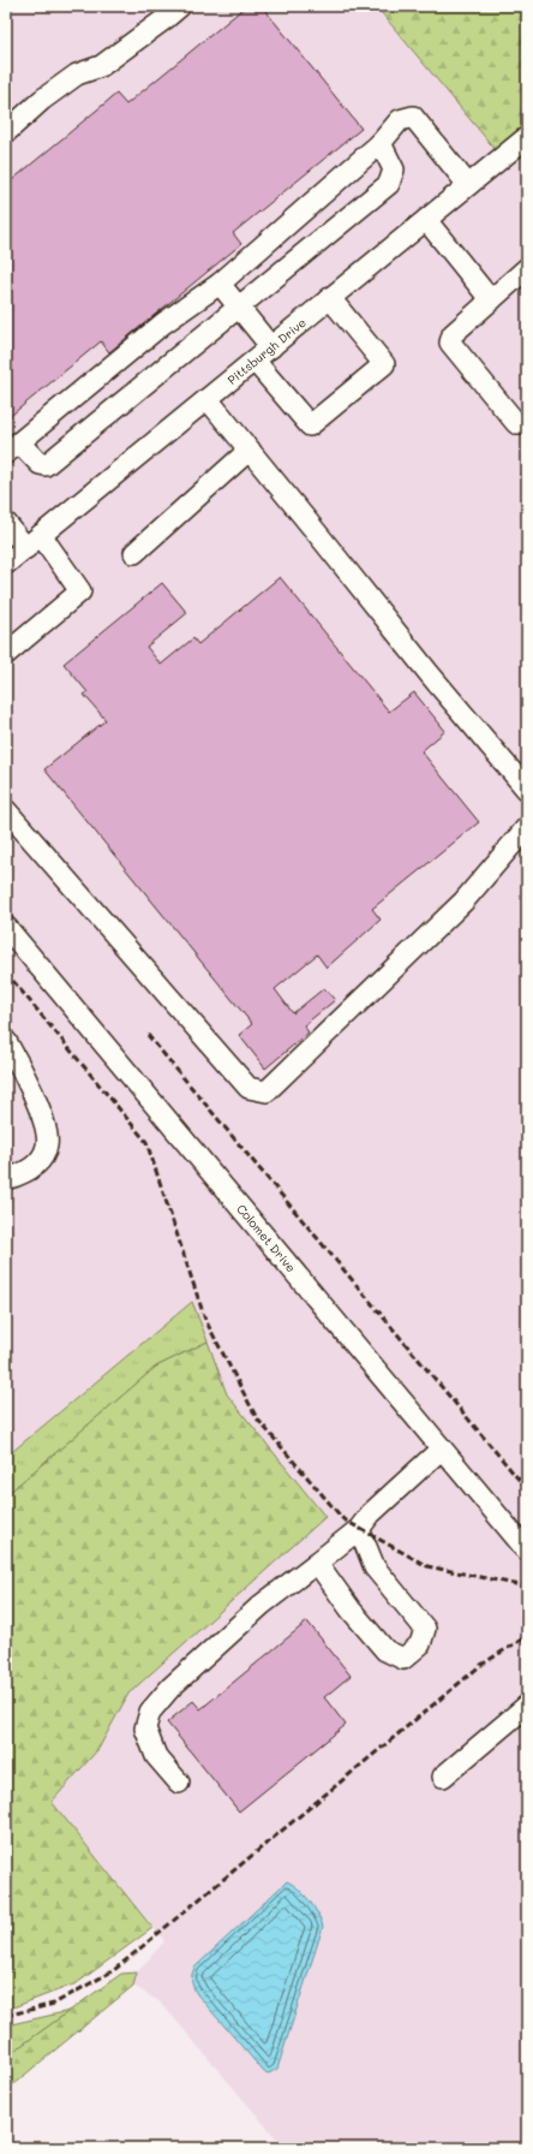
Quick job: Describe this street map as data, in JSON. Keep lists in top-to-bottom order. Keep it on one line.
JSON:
{"streets":{"street":["Pittsburgh Drive","Colomet Drive"]}}
